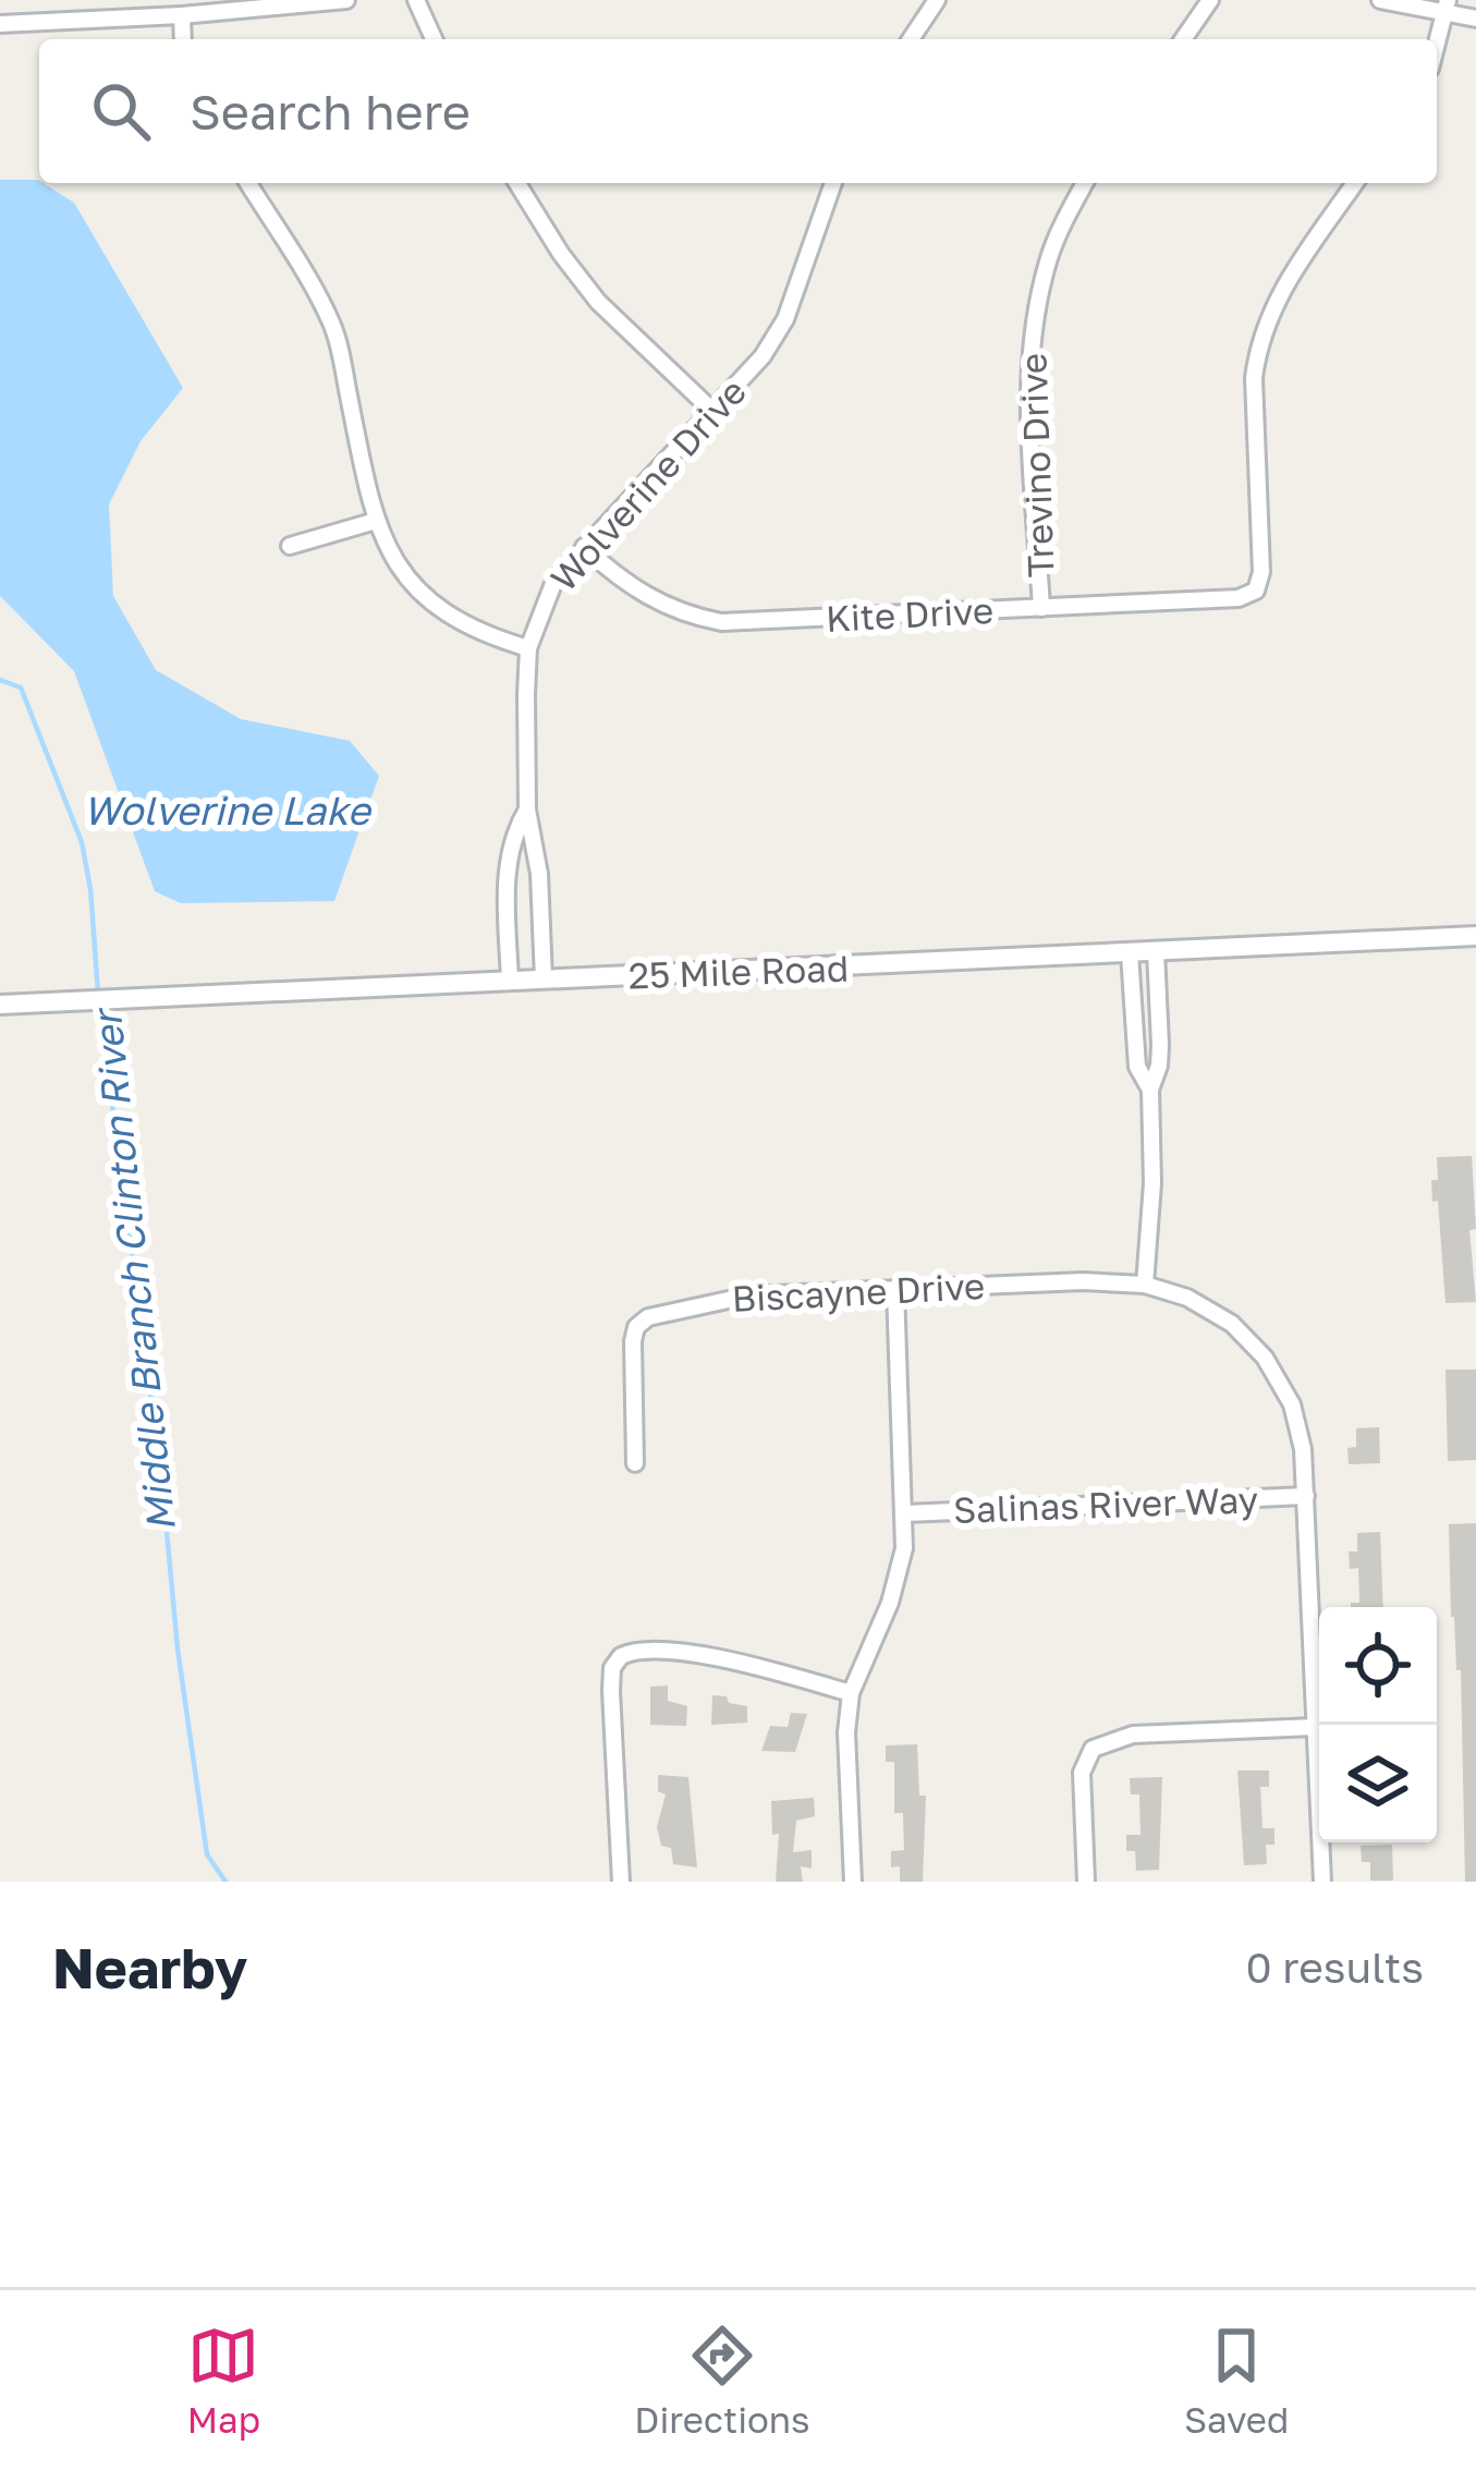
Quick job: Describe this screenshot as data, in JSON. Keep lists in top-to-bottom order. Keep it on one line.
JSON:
{"streets":{"street":["Trevino Drive","Wolverine Drive","Kite Drive","25 Mile Road","Biscayne Drive","Salinas River Way"]},"crossings":[["Trevino Drive","Kite Drive"],["Wolverine Drive","Kite Drive"],["Wolverine Drive","25 Mile Road"],["Biscayne Drive","Salinas River Way"]],"water":["Wolverine Lake","Middle Branch Clinton River"],"page":{"search":"Search here","heading":["Nearby","0 results"],"nav":["Map","Directions","Saved"]}}
